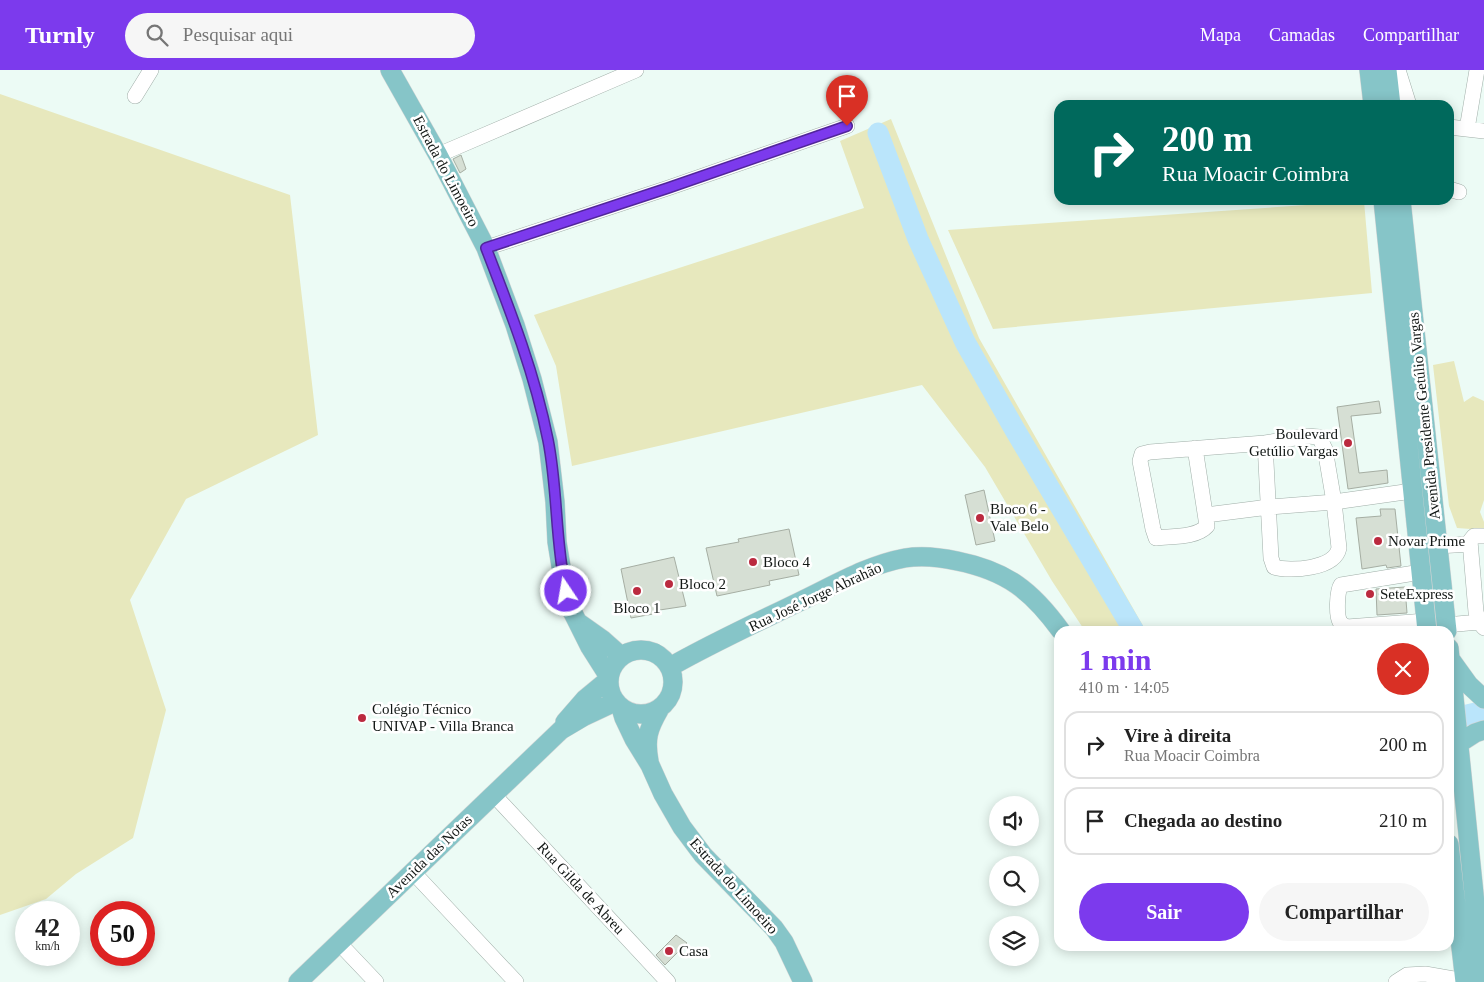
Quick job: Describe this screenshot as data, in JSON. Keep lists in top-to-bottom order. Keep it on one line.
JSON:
{"streets":{"main road":["Estrada do Limoeiro","Avenida Presidente Getúlio Vargas","Rua José Jorge Abrahão","Avenida das Notas"],"street":["Rua Gilda de Abreu"]},"crossings":[["Estrada do Limoeiro","Rua José Jorge Abrahão"],["Estrada do Limoeiro","Avenida das Notas"],["Rua José Jorge Abrahão","Avenida das Notas"],["Avenida das Notas","Rua Gilda de Abreu"]],"places":["Boulevard Getúlio Vargas","Bloco 6 - Vale Belo","Novar Prime","Bloco 4","Bloco 2","Bloco 1","SeteExpress","Colégio Técnico UNIVAP - Villa Branca","Casa"],"page":{"header":"Turnly","search":"Pesquisar aqui","nav":["Mapa","Camadas","Compartilhar"],"turn":["200 m","Rua Moacir Coimbra"],"heading":["1 min","410 m · 14:05"],"list":[{"name":"Vire à direita","note":"Rua Moacir Coimbra","value":"200 m"},{"name":"Chegada ao destino","value":"210 m"}],"buttons":["Sair","Compartilhar"],"speed":"42 km/h","limit":"50"}}
